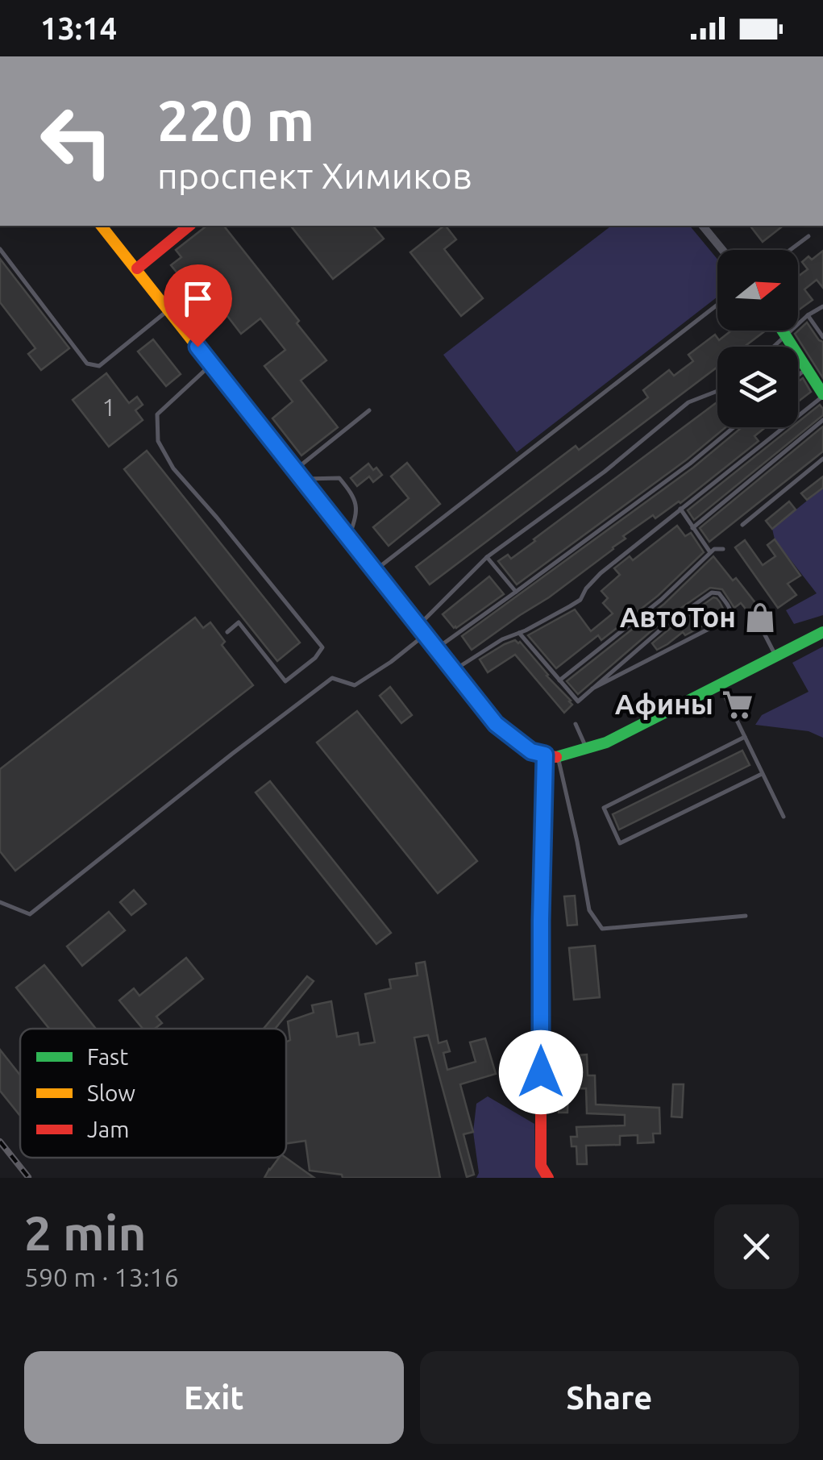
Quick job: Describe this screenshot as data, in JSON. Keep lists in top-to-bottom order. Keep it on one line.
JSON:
{"places":{"shop":["АвтоТон"],"supermarket":["Афины"]},"house_numbers":["1"],"legend":["Fast","Slow","Jam"],"north":"right","page":{"status":"13:14","turn":["220 m","проспект Химиков"],"heading":["2 min","590 m · 13:16"],"buttons":["Exit","Share"]}}
